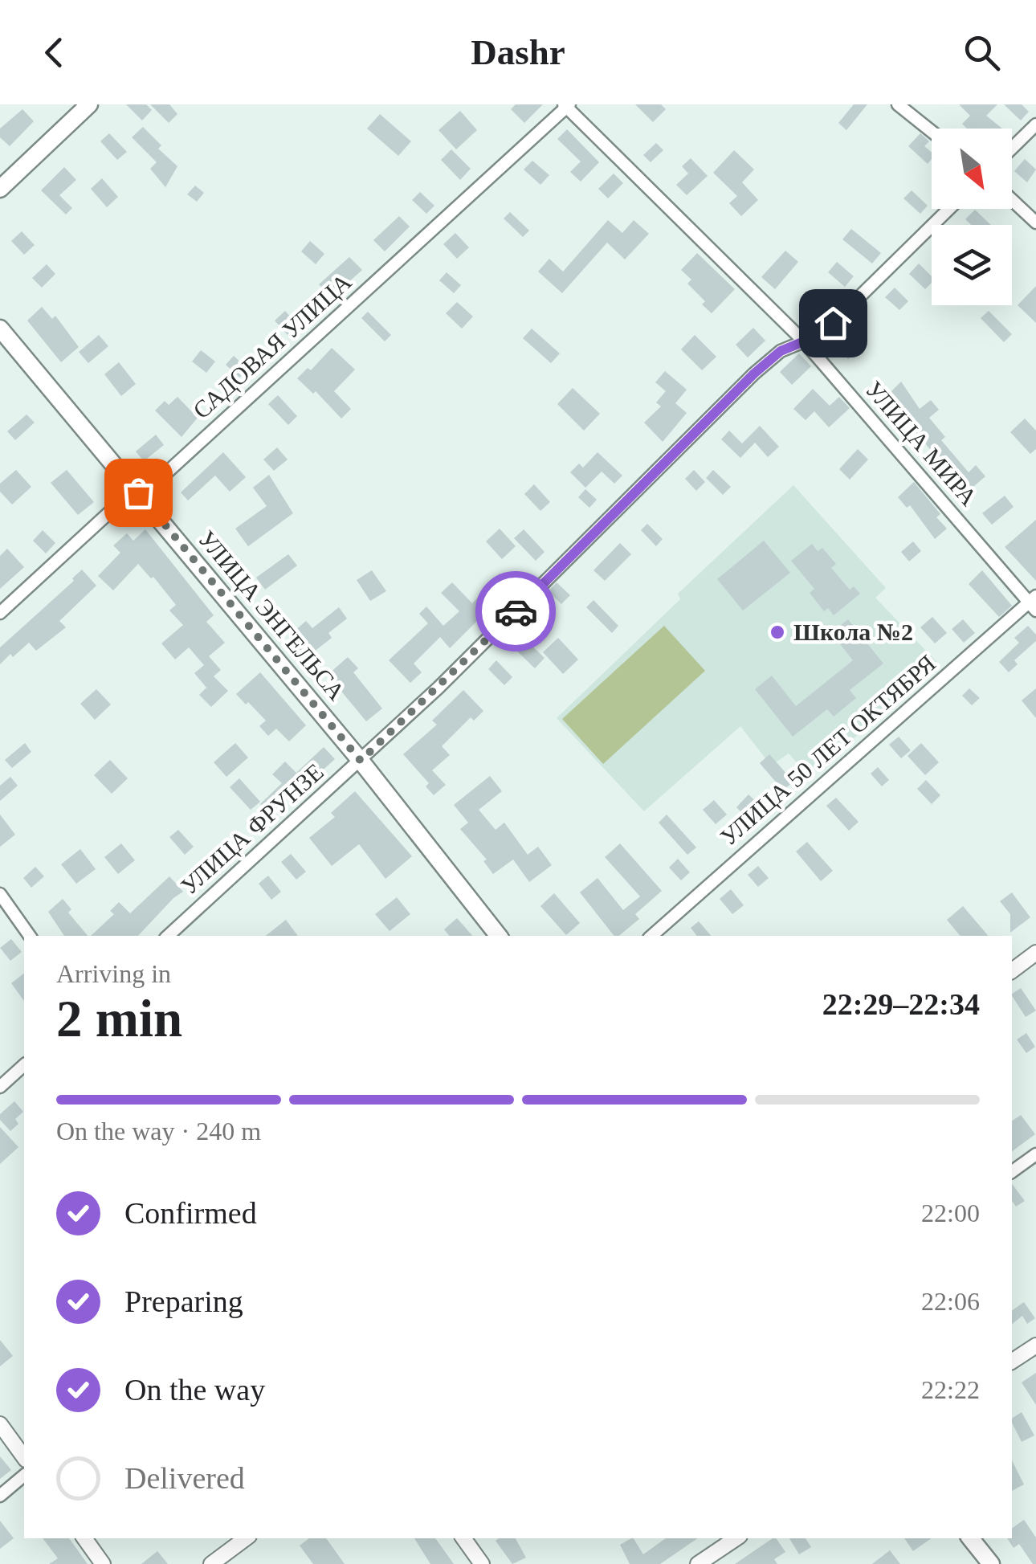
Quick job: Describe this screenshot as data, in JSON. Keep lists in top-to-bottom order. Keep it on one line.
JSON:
{"streets":{"main road":["УЛИЦА ЭНГЕЛЬСА"],"street":["САДОВАЯ УЛИЦА","УЛИЦА МИРА","УЛИЦА 50 ЛЕТ ОКТЯБРЯ","УЛИЦА ФРУНЗЕ"]},"crossings":[["САДОВАЯ УЛИЦА","УЛИЦА МИРА"],["САДОВАЯ УЛИЦА","УЛИЦА ЭНГЕЛЬСА"],["УЛИЦА МИРА","УЛИЦА 50 ЛЕТ ОКТЯБРЯ"],["УЛИЦА МИРА","УЛИЦА ФРУНЗЕ"],["УЛИЦА ЭНГЕЛЬСА","УЛИЦА ФРУНЗЕ"]],"places":["Школа №2"],"north":"bottom right","page":{"header":"Dashr","heading":["2 min","Arriving in","22:29–22:34"],"bar":"On the way · 240 m","list":[["Confirmed","22:00"],["Preparing","22:06"],["On the way","22:22"],"Delivered"]}}
